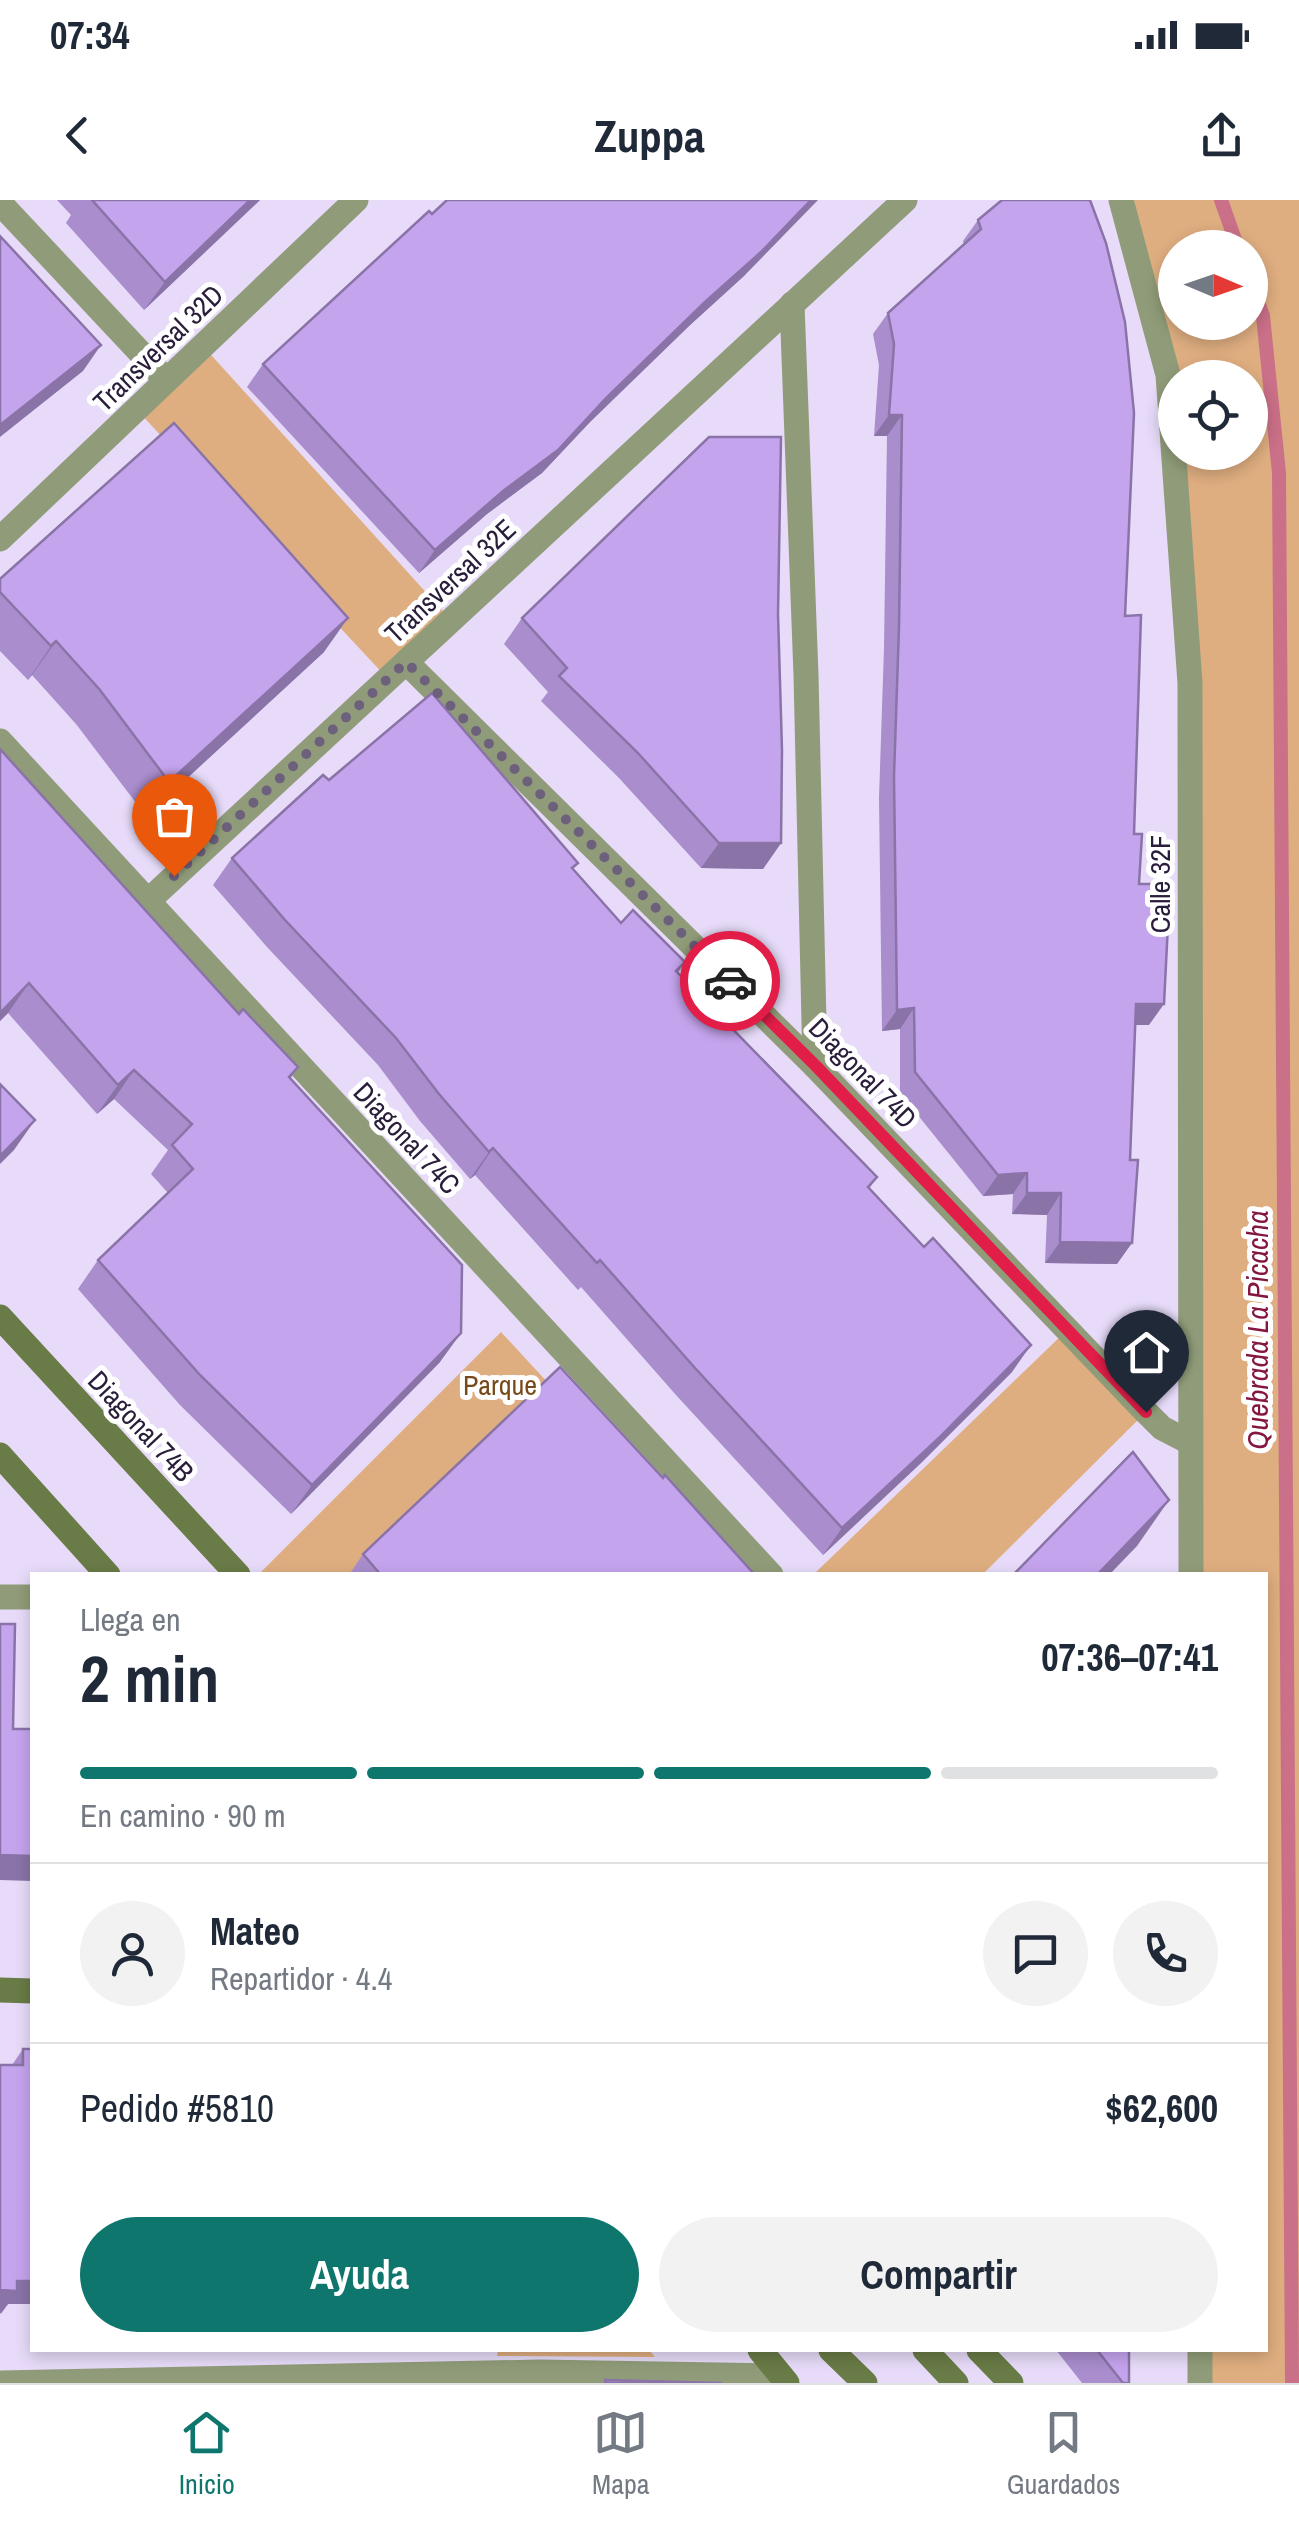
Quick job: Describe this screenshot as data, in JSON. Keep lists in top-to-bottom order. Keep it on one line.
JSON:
{"streets":{"main road":["Diagonal 74B"],"street":["Transversal 32D","Transversal 32E","Calle 32F","Diagonal 74D","Diagonal 74C"]},"crossings":[["Transversal 32E","Diagonal 74D"],["Transversal 32E","Diagonal 74C"],["Calle 32F","Diagonal 74D"]],"water":["Quebrada La Picacha"],"parks":["Parque"],"north":"right","page":{"status":"07:34","header":"Zuppa","heading":["2 min","Llega en","07:36–07:41"],"panel":["Mateo","Repartidor · 4.4","Pedido #5810","$62,600"],"bar":"En camino · 90 m","buttons":["Ayuda","Compartir"],"tabs":["Inicio","Mapa","Guardados"]}}
